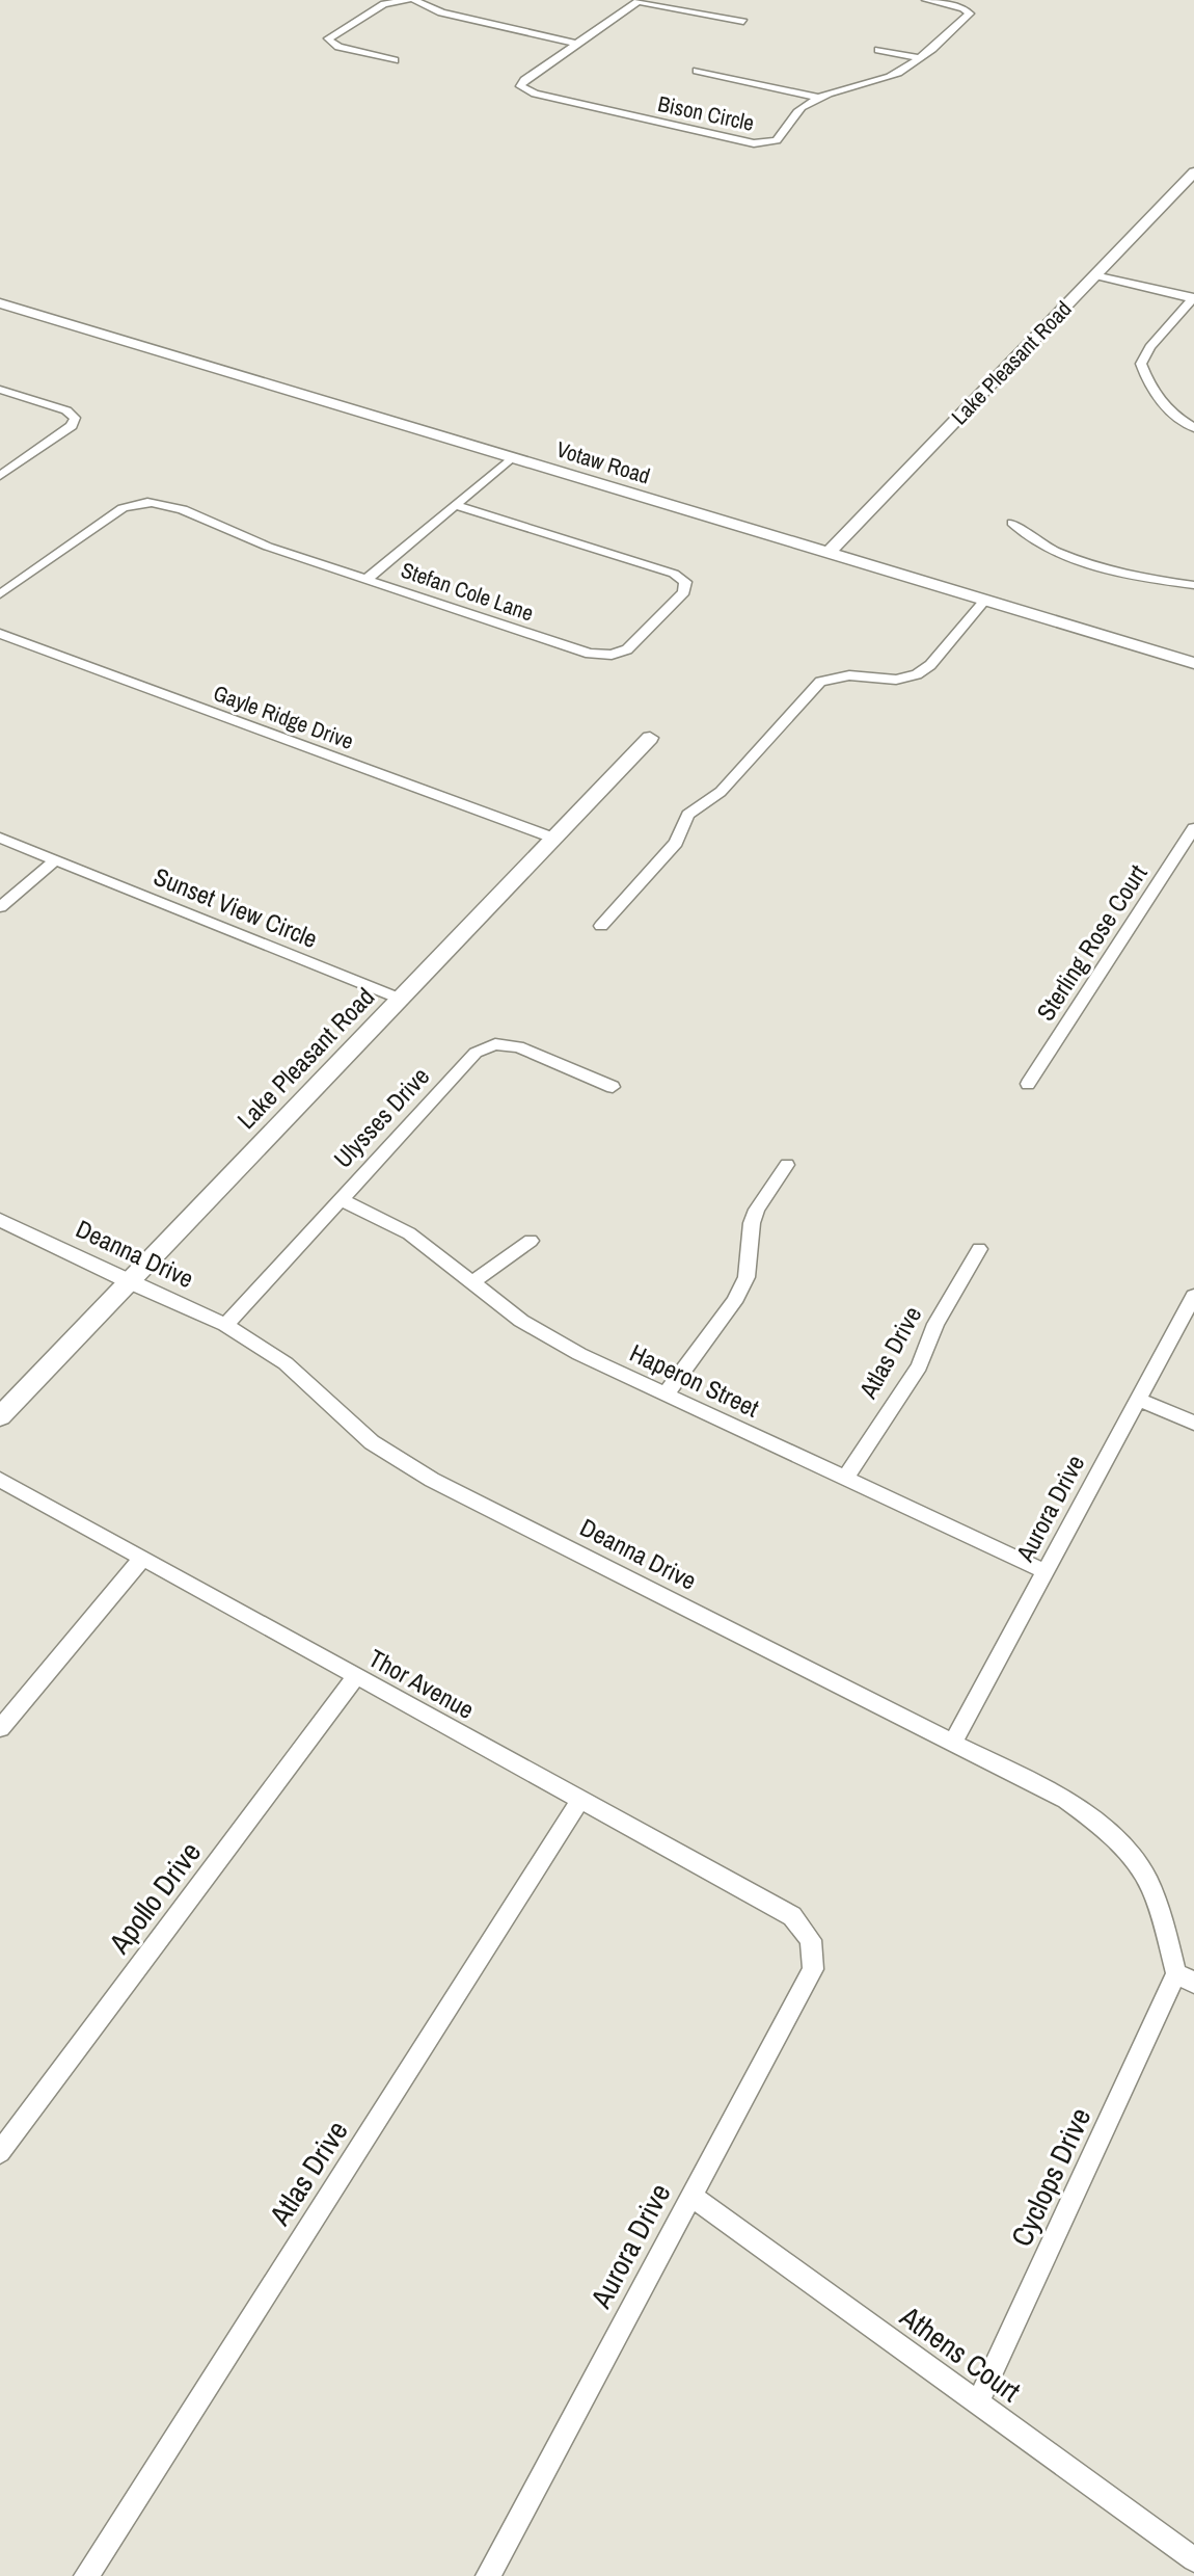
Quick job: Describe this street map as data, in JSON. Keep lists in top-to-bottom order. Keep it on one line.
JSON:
{"streets":{"street":["Bison Circle","Lake Pleasant Road","Votaw Road","Stefan Cole Lane","Gayle Ridge Drive","Sunset View Circle","Sterling Rose Court","Ulysses Drive","Deanna Drive","Atlas Drive","Haperon Street","Aurora Drive","Thor Avenue","Apollo Drive","Cyclops Drive","Athens Court"]},"crossings":[["Lake Pleasant Road","Votaw Road"],["Lake Pleasant Road","Gayle Ridge Drive"],["Lake Pleasant Road","Sunset View Circle"],["Lake Pleasant Road","Deanna Drive"],["Ulysses Drive","Deanna Drive"],["Ulysses Drive","Haperon Street"],["Deanna Drive","Aurora Drive"],["Deanna Drive","Cyclops Drive"],["Atlas Drive","Haperon Street"],["Atlas Drive","Thor Avenue"],["Haperon Street","Aurora Drive"],["Aurora Drive","Thor Avenue"],["Aurora Drive","Athens Court"],["Thor Avenue","Apollo Drive"],["Cyclops Drive","Athens Court"]]}
